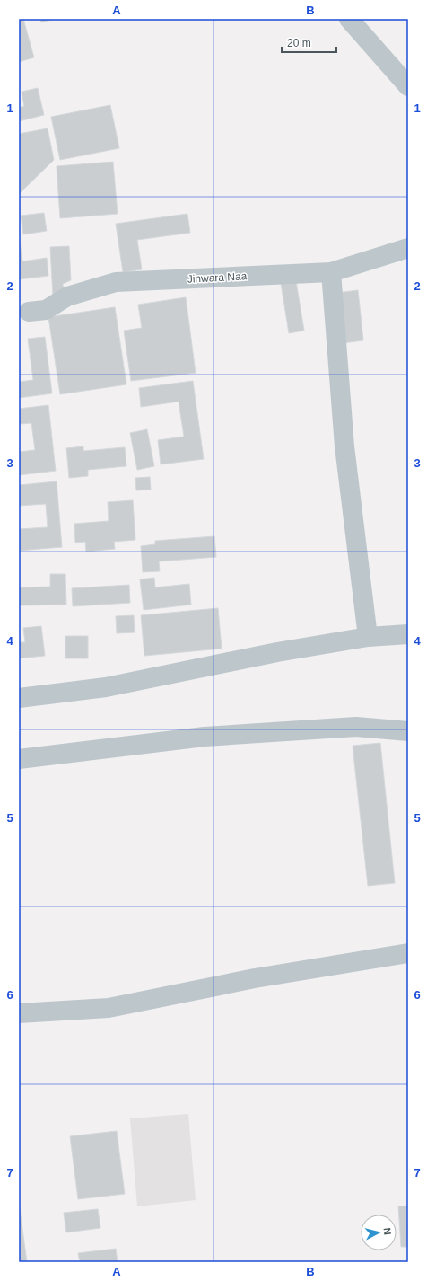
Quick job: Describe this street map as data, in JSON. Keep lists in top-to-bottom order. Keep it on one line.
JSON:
{"streets":{"street":["Jinwara Naa"]},"scale_bar":"20 m","north":"right","grid":{"columns":["A","B"],"rows":["1","2","3","4","5","6","7"]}}
